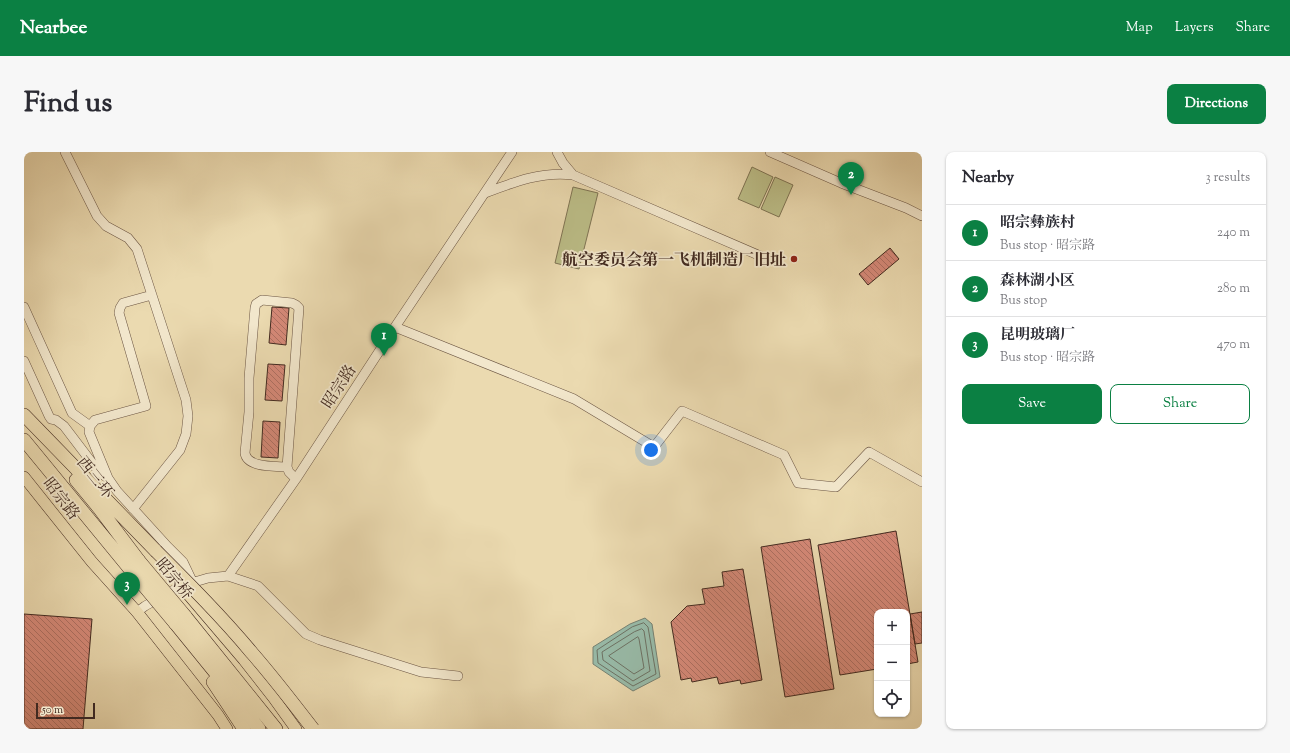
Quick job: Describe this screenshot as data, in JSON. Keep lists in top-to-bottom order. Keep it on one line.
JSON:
{"streets":{"highway":["西三环","昭宗桥"],"main road":["昭宗路"]},"crossings":[["西三环","昭宗桥"]],"places":["航空委员会第一飞机制造厂旧址"],"scale_bar":"50 m","page":{"header":"Nearbee","nav":["Map","Layers","Share"],"title":"Find us","buttons":["Directions",["Save","Share"]],"heading":["Nearby","3 results"],"pins":["2","1","3"],"list":[{"mark":"1","name":"昭宗彝族村","note":"Bus stop · 昭宗路","value":"240 m"},{"mark":"2","name":"森林湖小区","note":"Bus stop","value":"280 m"},{"mark":"3","name":"昆明玻璃厂","note":"Bus stop · 昭宗路","value":"470 m"}],"map_buttons":["+","−"],"scale":"50 m"}}
